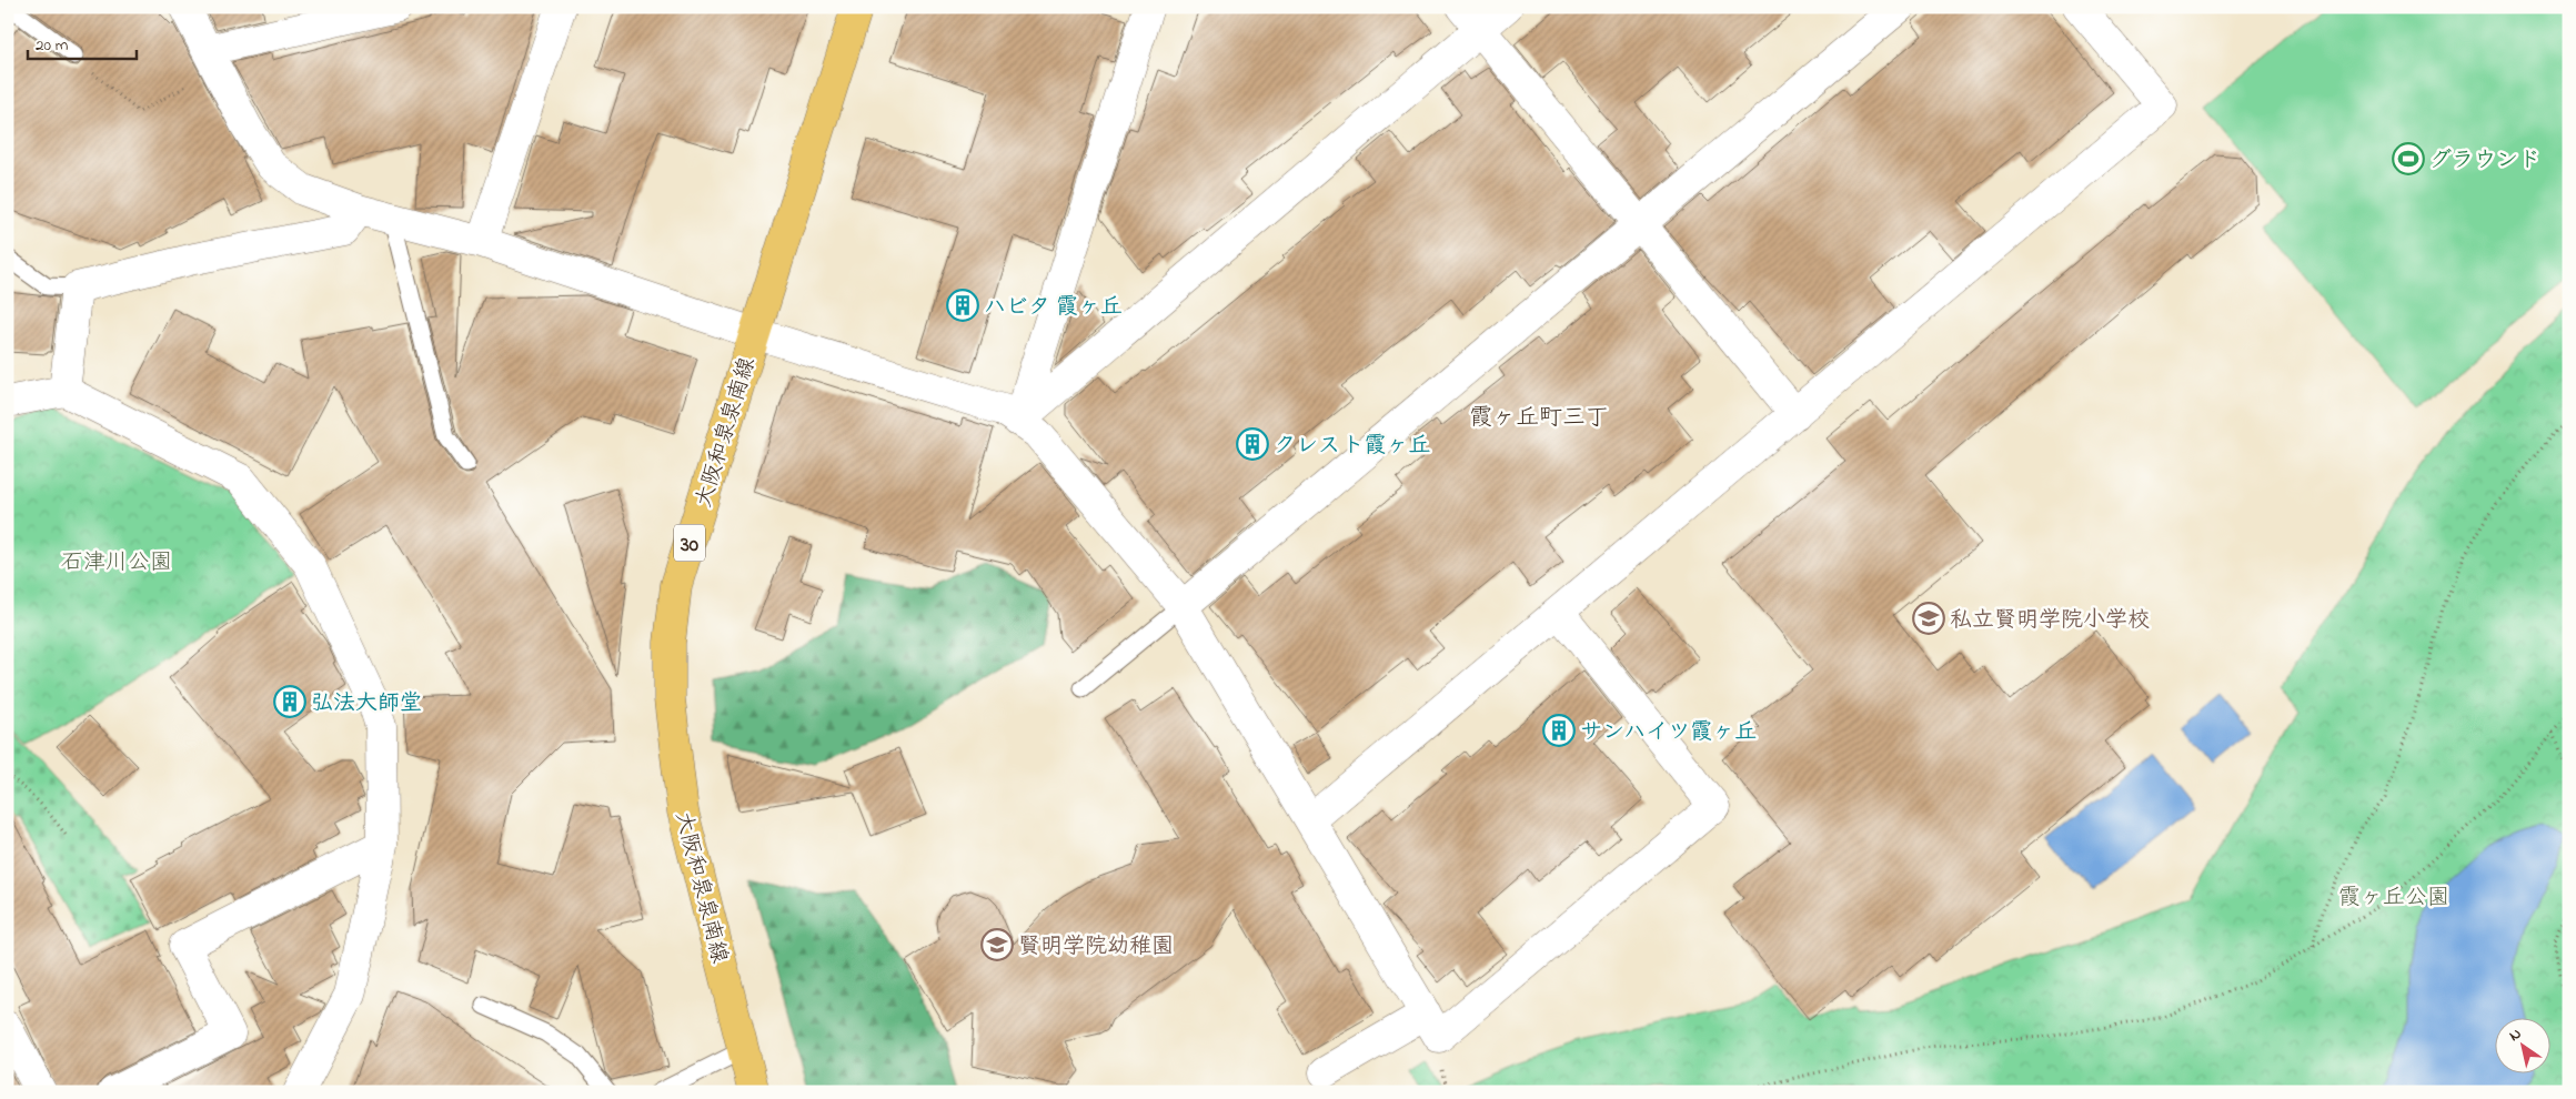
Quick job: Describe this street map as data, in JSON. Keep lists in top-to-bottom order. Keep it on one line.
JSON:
{"streets":{"main road":["大阪和泉泉南線","30"]},"districts":["霞ヶ丘町三丁"],"parks":["石津川公園","霞ヶ丘公園"],"places":{"sports":["グラウンド"],"building":["ハビタ 霞ヶ丘","クレスト霞ヶ丘","弘法大師堂","サンハイツ霞ヶ丘"],"school or university":["私立賢明学院小学校","賢明学院幼稚園"]},"scale_bar":"20 m","north":"top left"}
